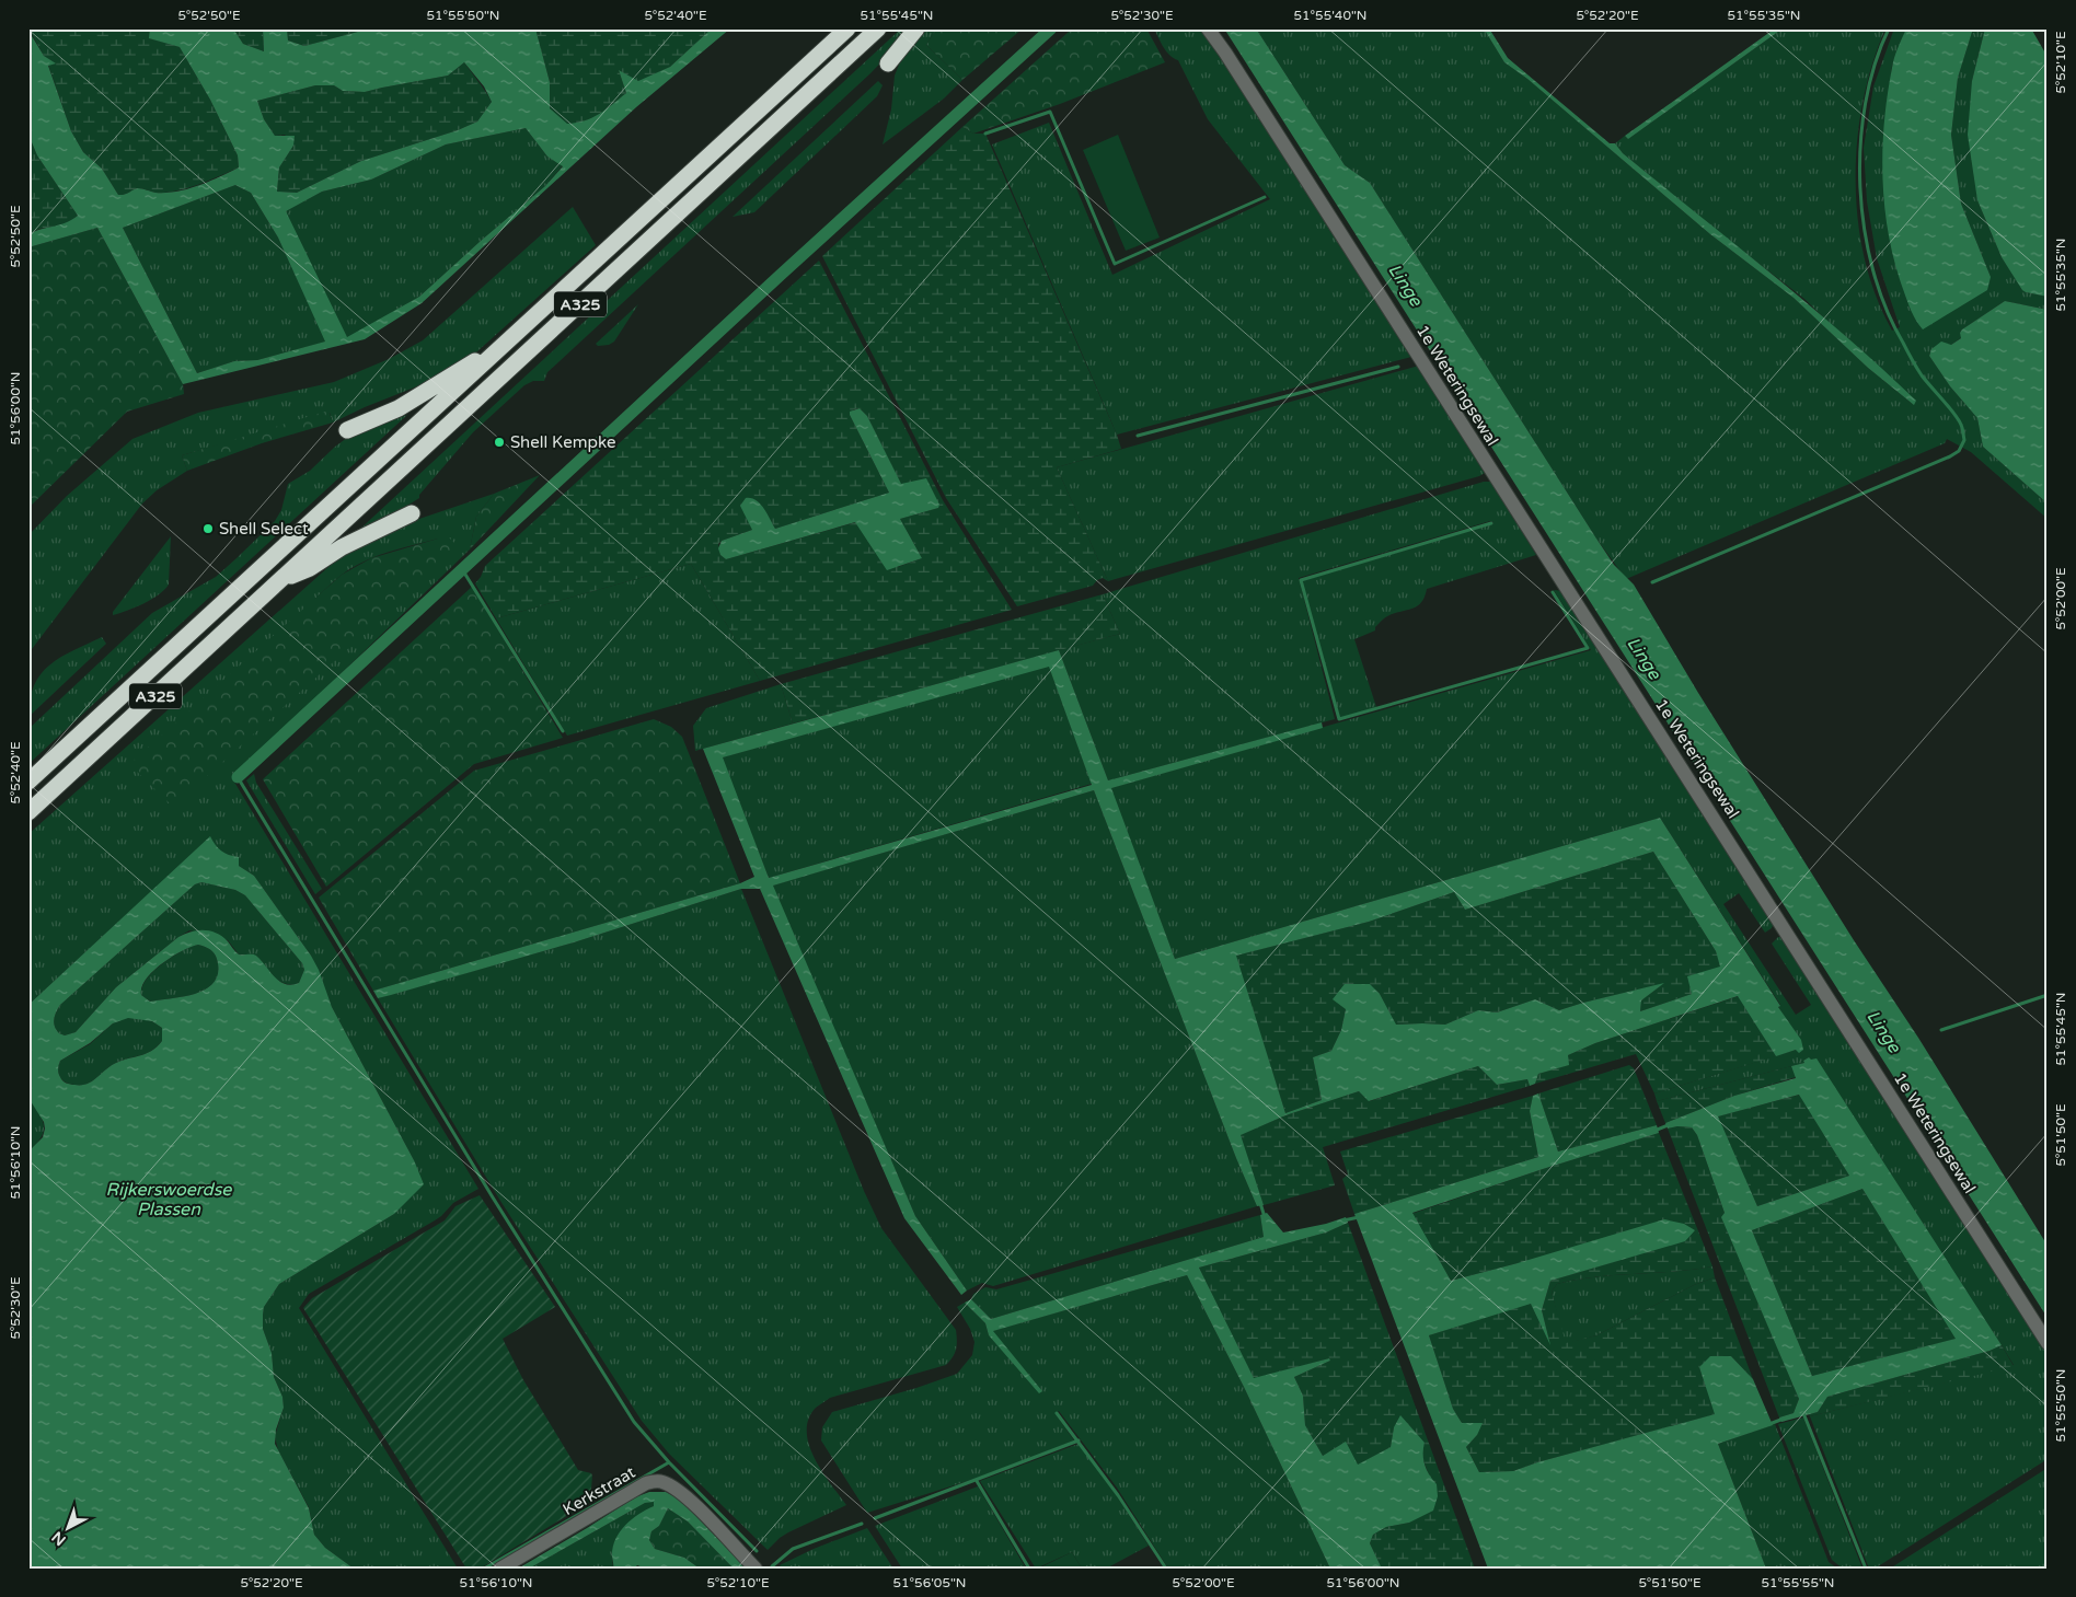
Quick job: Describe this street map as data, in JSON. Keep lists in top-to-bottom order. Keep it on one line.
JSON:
{"streets":{"highway":["A325"],"street":["1e Weteringsewal","Kerkstraat"]},"water":["Linge","Rijkerswoerdse Plassen"],"places":["Shell Kempke","Shell Select"],"north":"bottom left","coordinates":["5°52'50\"E","51°55'50\"N","5°52'40\"E","51°55'45\"N","5°52'30\"E","51°55'40\"N","5°52'20\"E","51°55'35\"N","5°52'10\"E","51°56'00\"N","5°52'00\"E","5°51'50\"E","51°56'10\"N","51°56'05\"N","51°55'55\"N"]}
